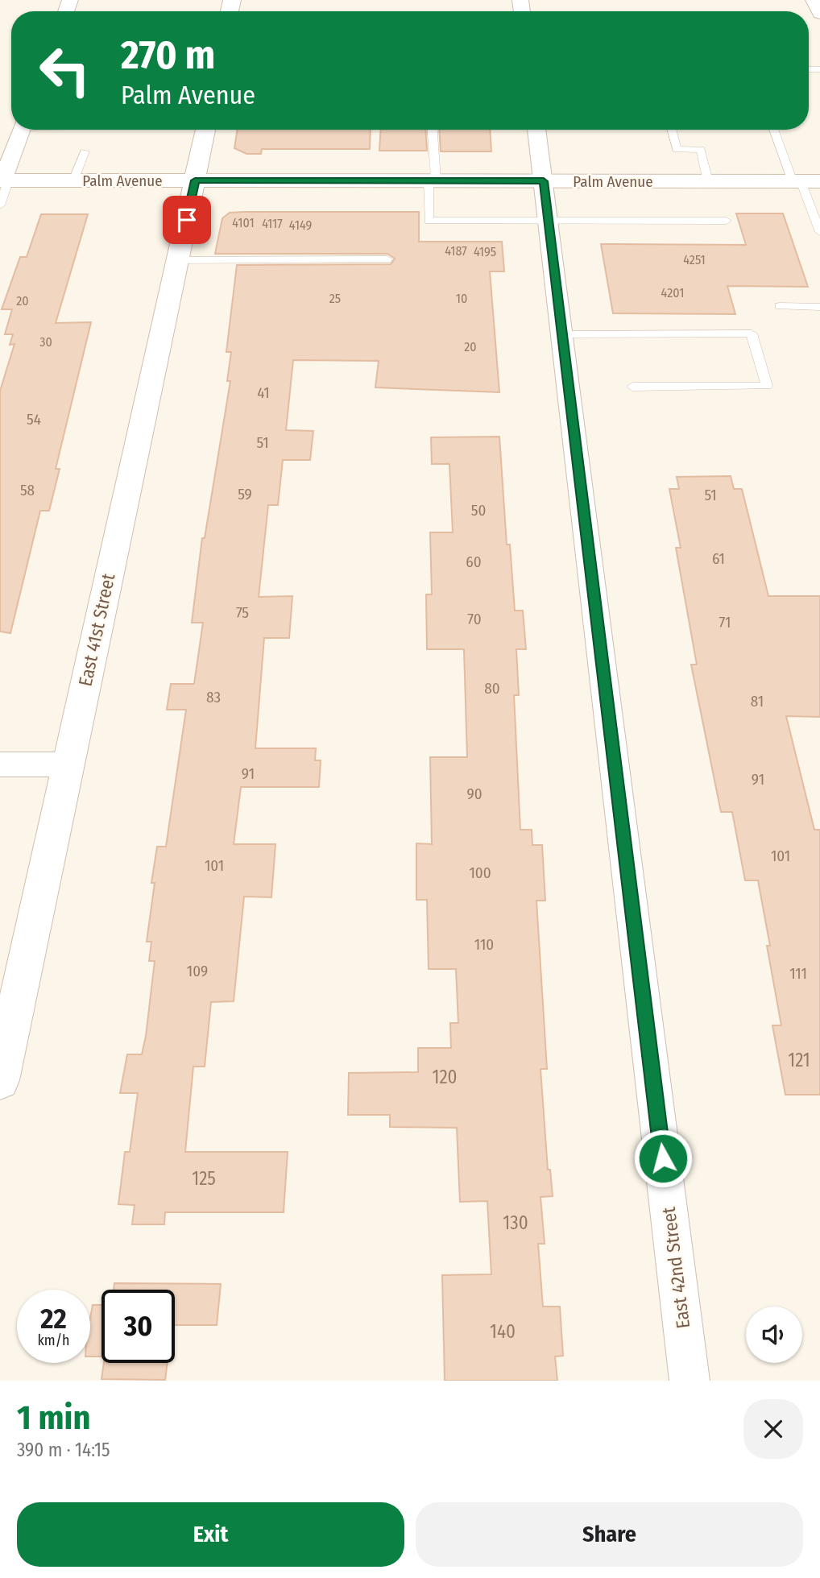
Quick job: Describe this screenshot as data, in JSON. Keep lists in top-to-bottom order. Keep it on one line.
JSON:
{"streets":{"street":["Palm Avenue","East 41st Street","East 42nd Street"]},"crossings":[["Palm Avenue","East 41st Street"],["Palm Avenue","East 42nd Street"]],"house_numbers":["4101","4117","4149","4187","4195","4251","4201","25","10","20","30","20","41","54","51","58","59","51","50","61","60","75","70","71","80","83","81","91","91","90","101","101","100","110","109","111","121","120","125","130","140"],"page":{"turn":["270 m","Palm Avenue"],"speed":"22 km/h","limit":"30","heading":["1 min","390 m · 14:15"],"buttons":["Exit","Share"]}}
